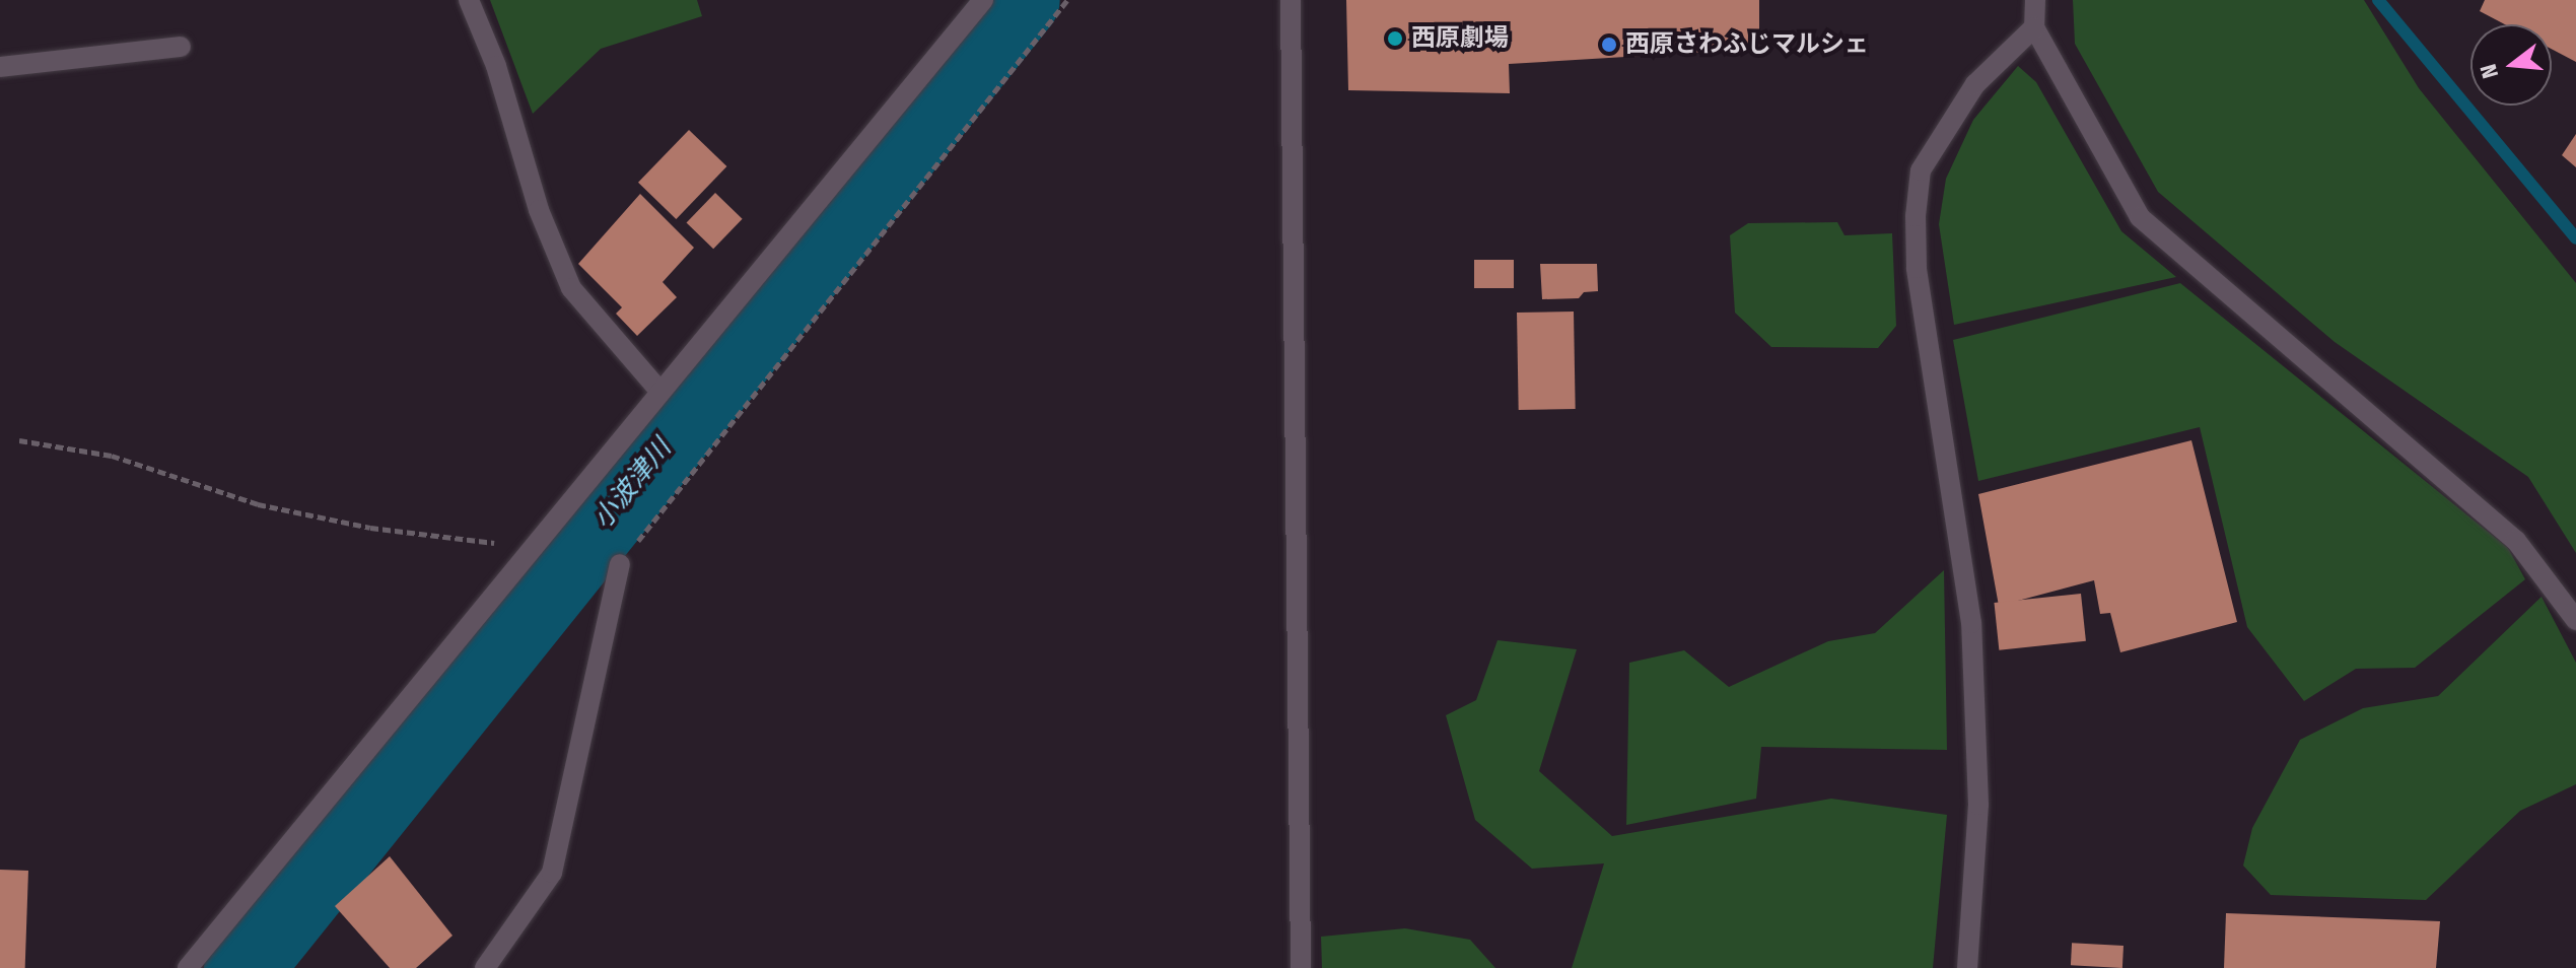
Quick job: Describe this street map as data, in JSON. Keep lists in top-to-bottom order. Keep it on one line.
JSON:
{"water":["小波津川"],"places":["西原劇場","西原さわふじマルシェ"],"north":"left"}
